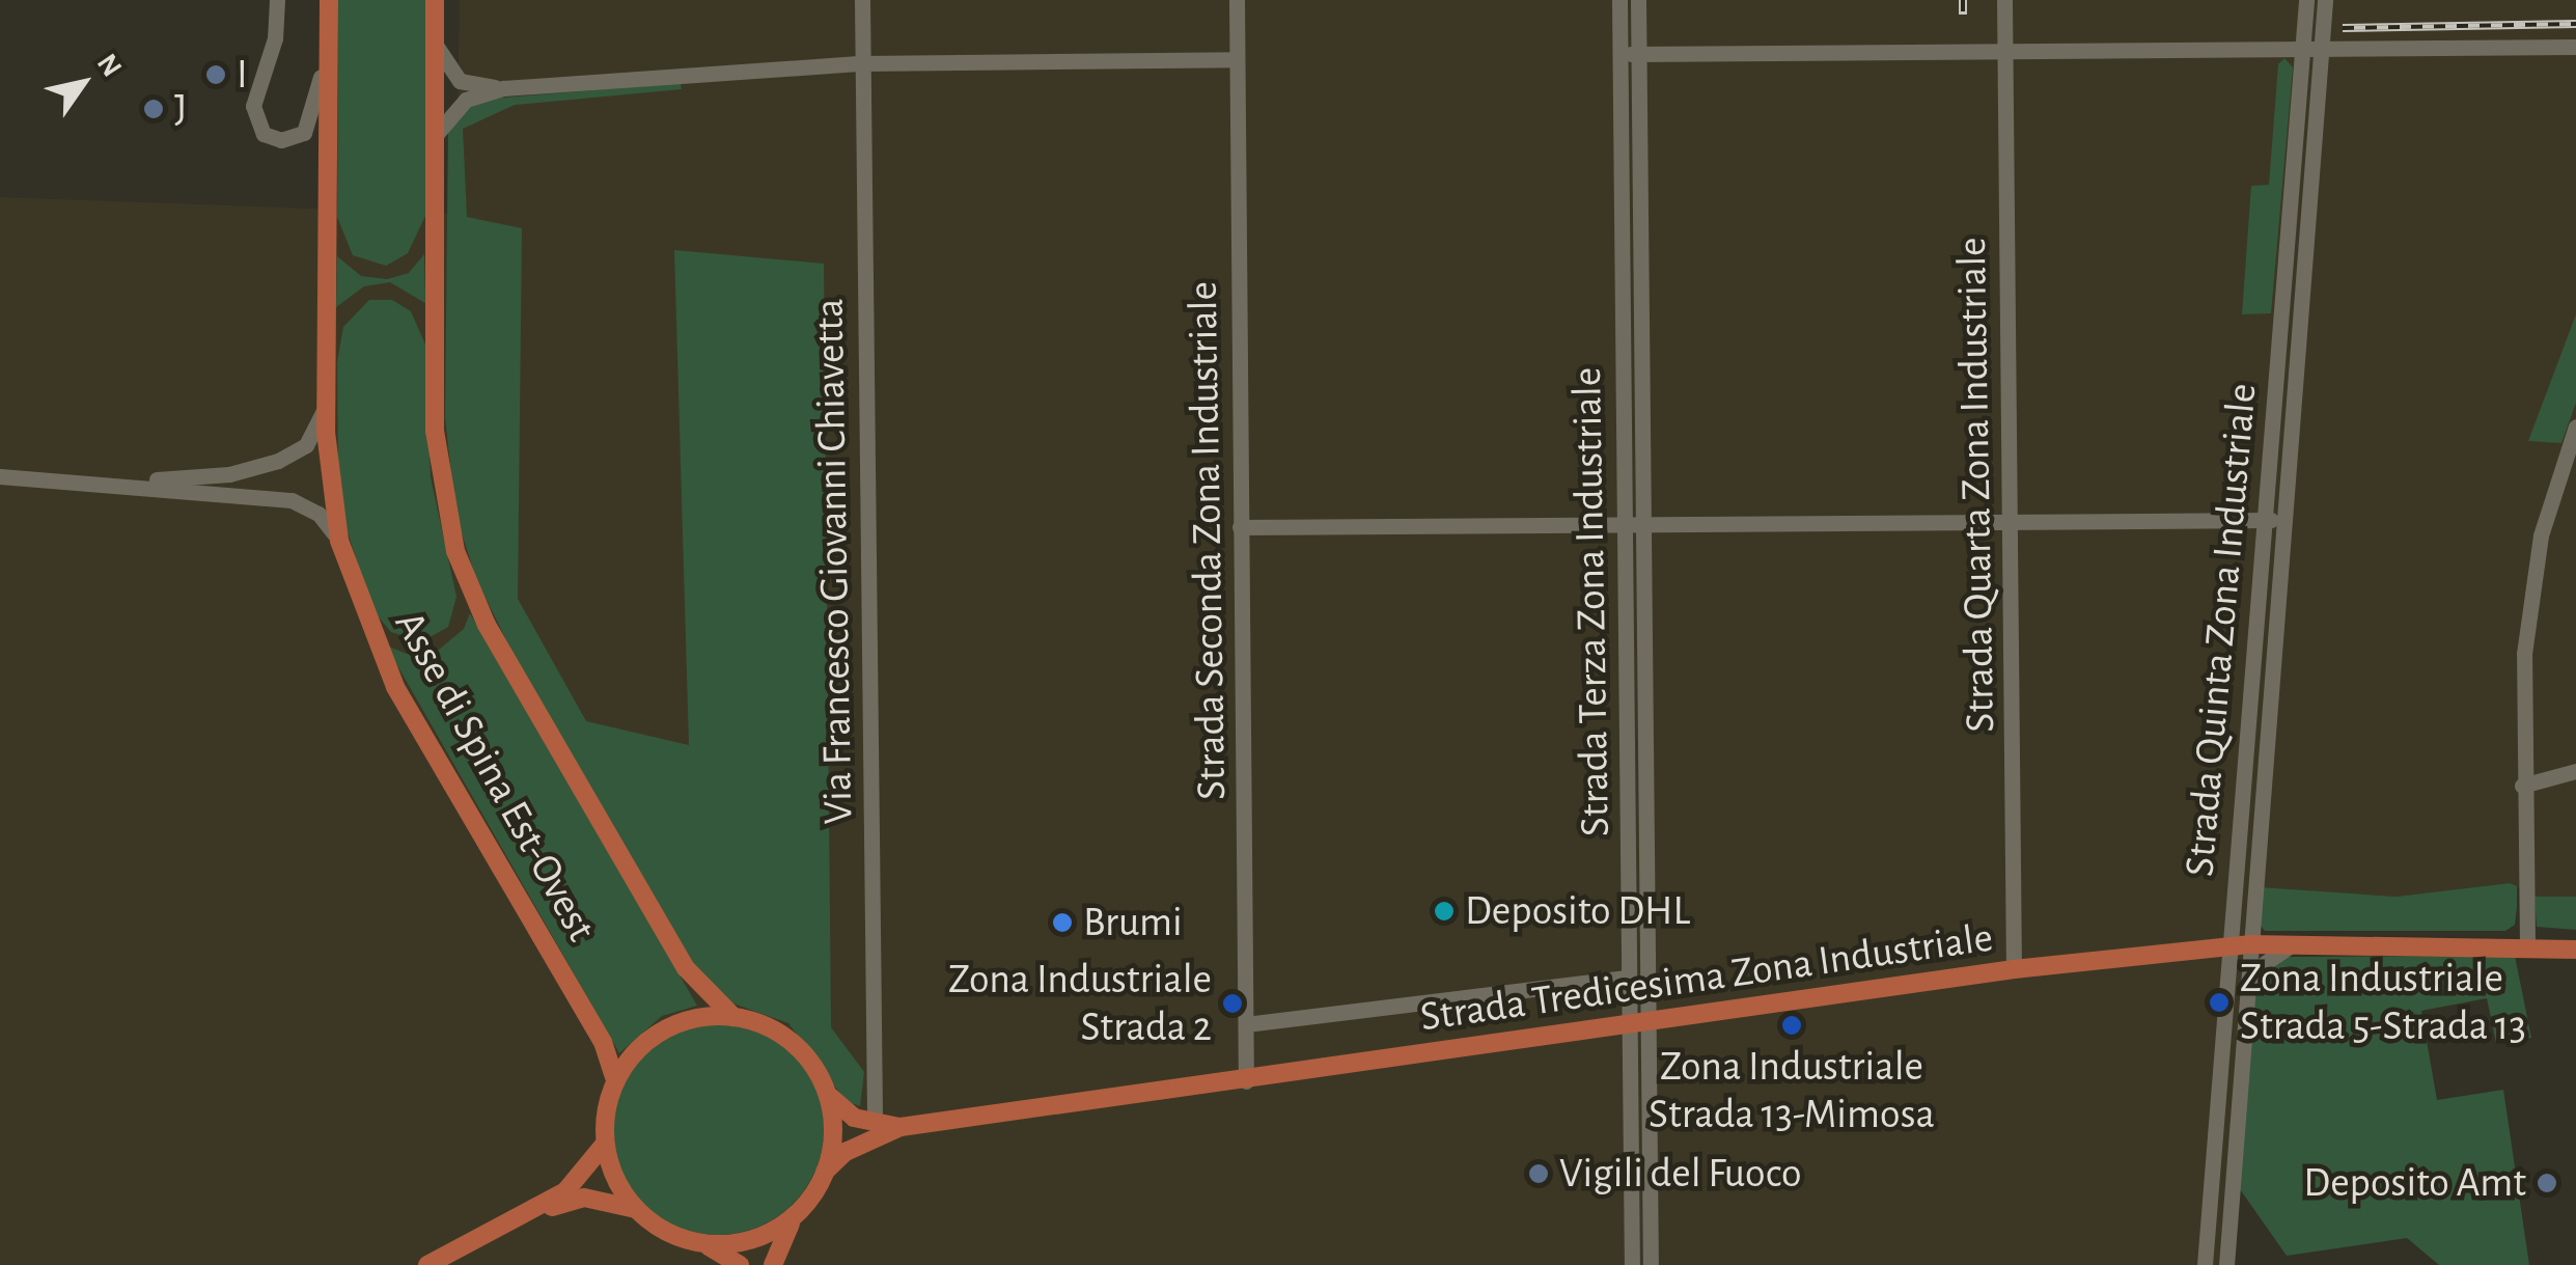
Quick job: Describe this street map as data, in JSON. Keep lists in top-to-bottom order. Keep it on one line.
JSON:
{"streets":{"main road":["Asse di Spina Est-Ovest","Strada Tredicesima Zona Industriale"],"street":["Strada Quarta Zona Industriale","Strada Seconda Zona Industriale","Via Francesco Giovanni Chiavetta","Strada Terza Zona Industriale","Strada Quinta Zona Industriale"]},"crossings":[["Strada Quarta Zona Industriale","Strada Tredicesima Zona Industriale"],["Strada Seconda Zona Industriale","Strada Tredicesima Zona Industriale"],["Strada Terza Zona Industriale","Strada Tredicesima Zona Industriale"],["Strada Quinta Zona Industriale","Strada Tredicesima Zona Industriale"]],"places":["I","J","Deposito DHL","Brumi","Zona Industriale Strada 5-Strada 13","Zona Industriale Strada 2","Zona Industriale Strada 13-Mimosa","Vigili del Fuoco","Deposito Amt"],"north":"top right"}
